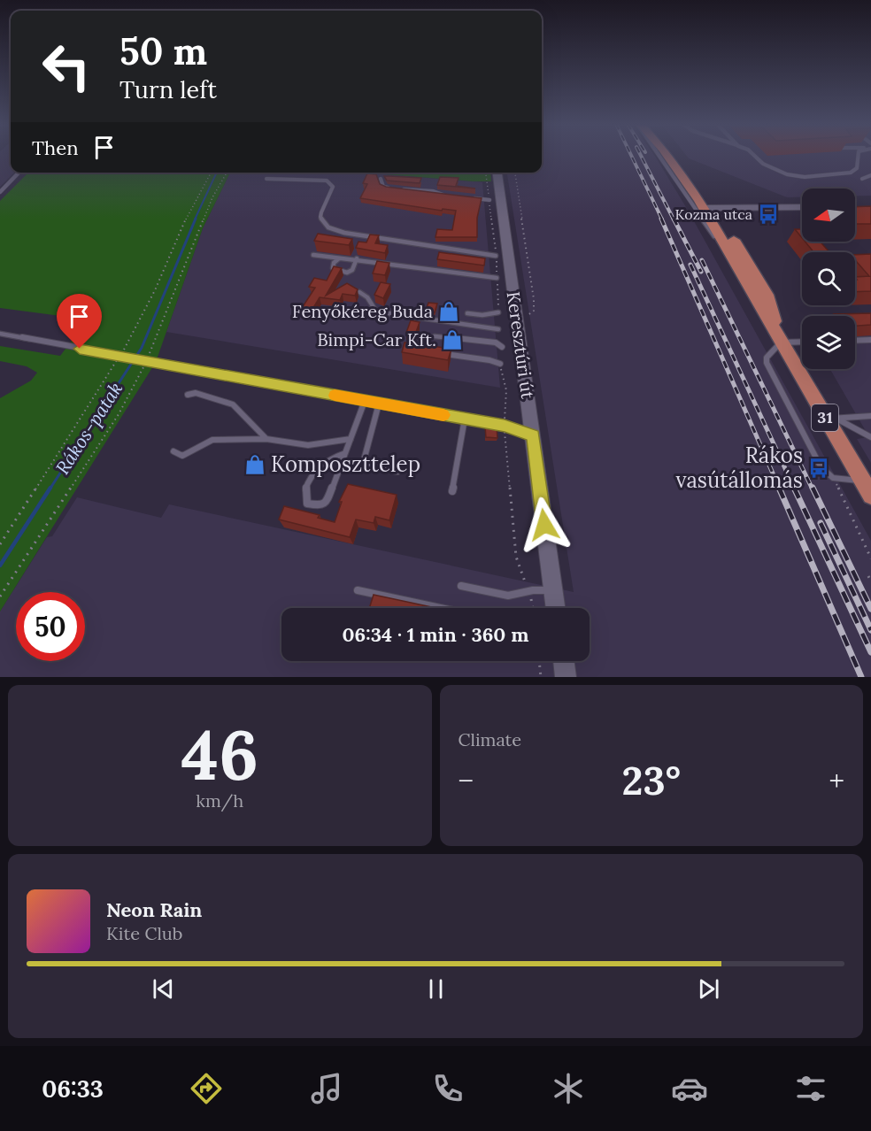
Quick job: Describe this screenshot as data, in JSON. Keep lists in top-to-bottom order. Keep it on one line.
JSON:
{"streets":{"main road":["Keresztúri út","31"]},"water":["Rákos-patak"],"places":{"bus stop":["Kozma utca","Rákos vasútállomás"],"shop":["Fenyőkéreg Buda","Bimpi-Car Kft.","Komposzttelep"]},"north":"left","page":{"turn":["50 m","Turn left"],"then":"Then","limit":"50","trip":"06:34 · 1 min · 360 m","tile":[["46","km/h"],"Climate"],"heat":["−","23°","+"],"song":["Neon Rain","Kite Club"],"tabs":"06:33"}}
